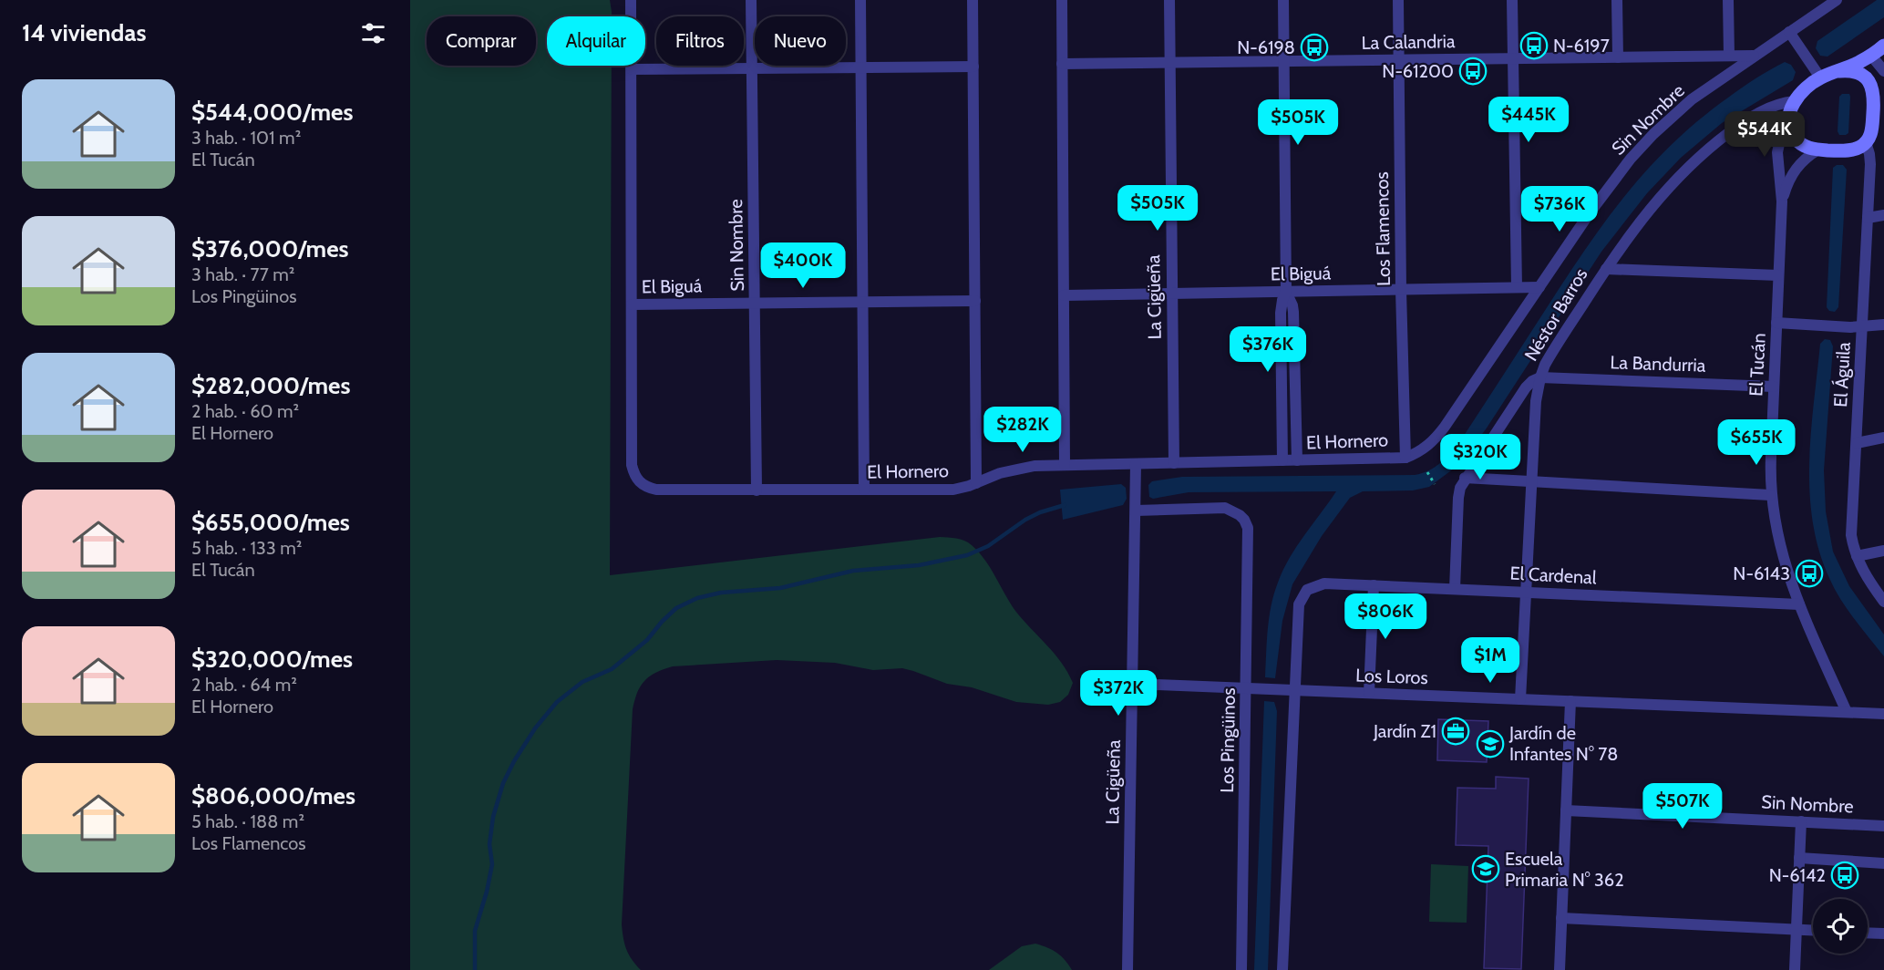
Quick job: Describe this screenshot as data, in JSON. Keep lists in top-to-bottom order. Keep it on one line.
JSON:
{"streets":{"street":["La Calandria","Sin Nombre","Los Flamencos","El Biguá","La Cigüeña","Néstor Barros","La Bandurria","El Tucán","El Águila","El Hornero","El Cardenal","Los Loros","Los Pingüinos"]},"crossings":[["La Calandria","Sin Nombre"],["La Calandria","Los Flamencos"],["La Calandria","La Cigüeña"],["Sin Nombre","Los Flamencos"],["Sin Nombre","El Biguá"],["Sin Nombre","El Hornero"],["Los Flamencos","El Biguá"],["Los Flamencos","El Hornero"],["El Biguá","La Cigüeña"],["El Biguá","El Hornero"],["La Cigüeña","El Hornero"],["La Cigüeña","Los Loros"],["La Cigüeña","Los Pingüinos"],["Néstor Barros","La Bandurria"],["Néstor Barros","El Tucán"],["Néstor Barros","El Águila"],["La Bandurria","El Tucán"],["El Tucán","El Águila"],["El Tucán","El Cardenal"],["El Tucán","Los Loros"],["El Cardenal","Los Loros"],["Los Loros","Los Pingüinos"]],"places":{"bus stop":["N-6197","N-6198","N-61200","N-6143","N-6142"],"office":["Jardín Z1"],"school or university":["Jardín de Infantes N° 78","Escuela Primaria N° 362"]},"page":{"heading":"14 viviendas","chip":["Comprar","Alquilar","Filtros","Nuevo"],"list":[{"name":"$544,000/mes","note":"3 hab. · 101 m² · El Tucán"},{"name":"$376,000/mes","note":"3 hab. · 77 m² · Los Pingüinos"},{"name":"$282,000/mes","note":"2 hab. · 60 m² · El Hornero"},{"name":"$655,000/mes","note":"5 hab. · 133 m² · El Tucán"},{"name":"$320,000/mes","note":"2 hab. · 64 m² · El Hornero"},{"name":"$806,000/mes","note":"5 hab. · 188 m² · Los Flamencos"}],"price":["$445K","$505K","$544K","$505K","$736K","$400K","$376K","$282K","$655K","$320K","$806K","$1M","$372K","$507K"]}}
